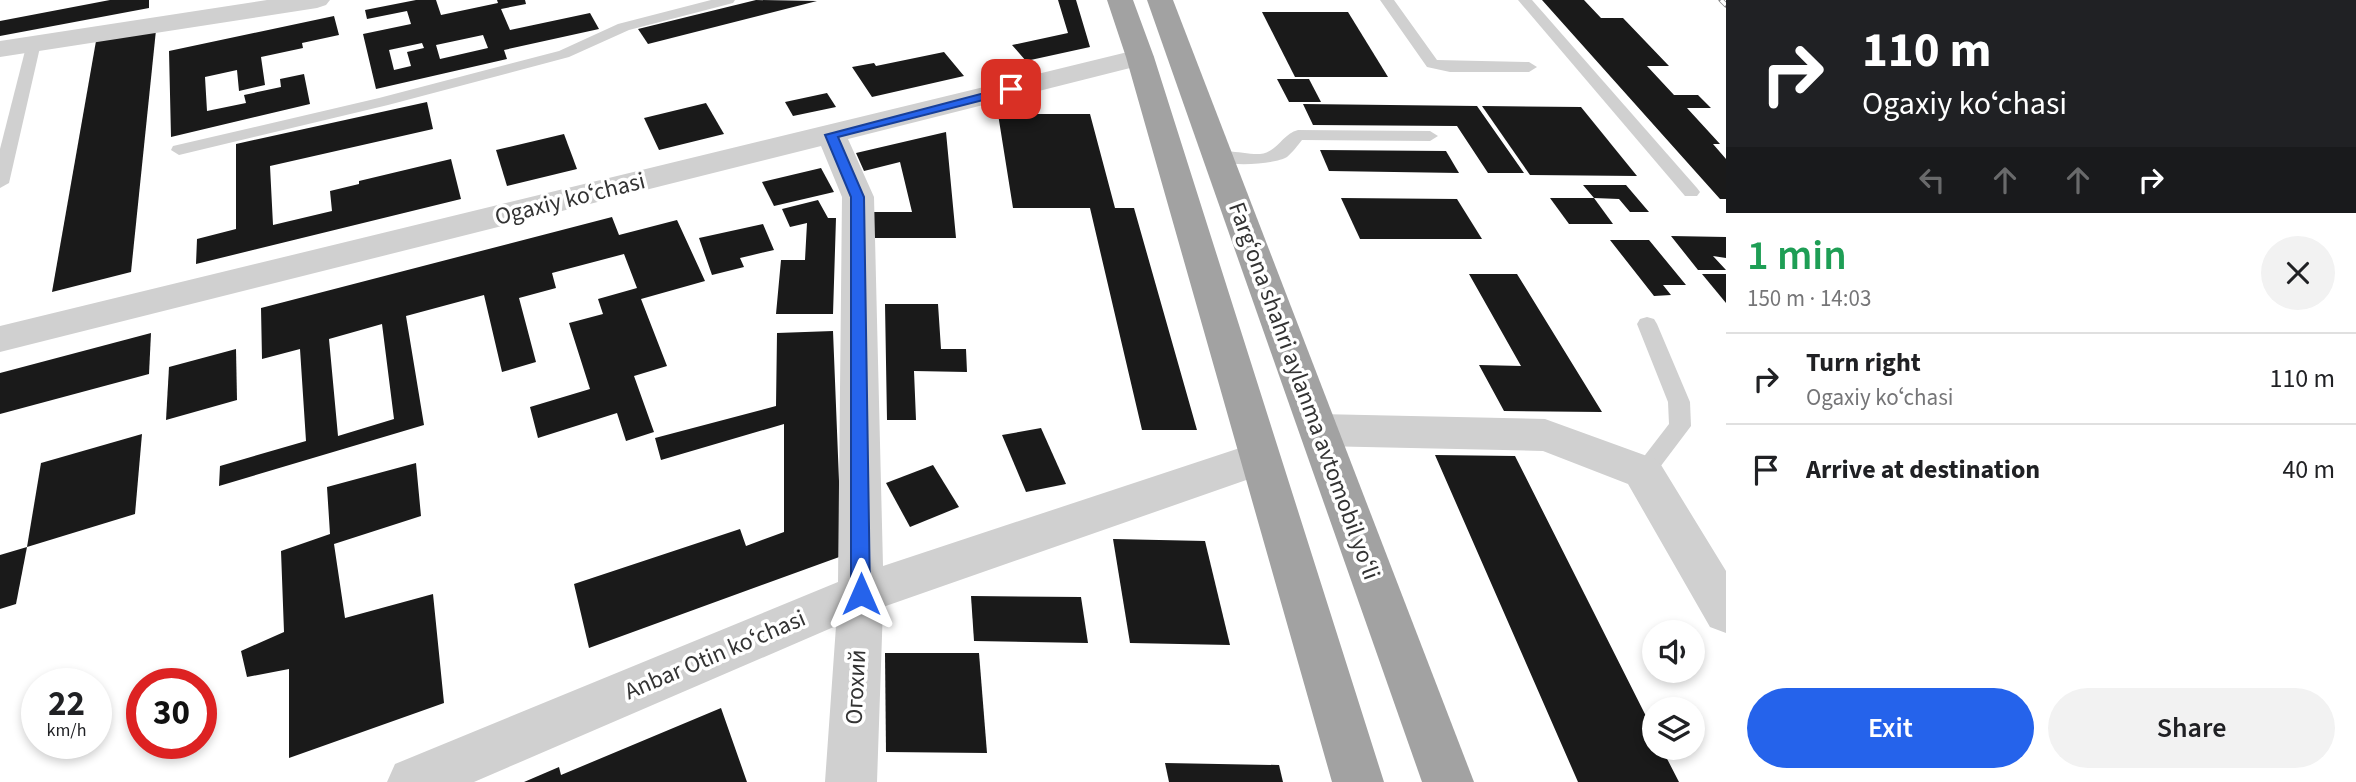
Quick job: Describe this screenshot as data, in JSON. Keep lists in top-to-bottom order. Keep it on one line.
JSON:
{"streets":{"highway":["Fargʻona shahri aylanma avtomobil yoʻli"],"street":["Ogaxiy koʻchasi","Anbar Otin koʻchasi","Огохий"]},"crossings":[["Ogaxiy koʻchasi","Fargʻona shahri aylanma avtomobil yoʻli"],["Ogaxiy koʻchasi","Огохий"],["Fargʻona shahri aylanma avtomobil yoʻli","Anbar Otin koʻchasi"],["Anbar Otin koʻchasi","Огохий"]],"page":{"turn":["110 m","Ogaxiy koʻchasi"],"heading":["1 min","150 m · 14:03"],"list":[{"name":"Turn right","note":"Ogaxiy koʻchasi","value":"110 m"},{"name":"Arrive at destination","value":"40 m"}],"speed":"22 km/h","limit":"30","buttons":["Exit","Share"]}}
